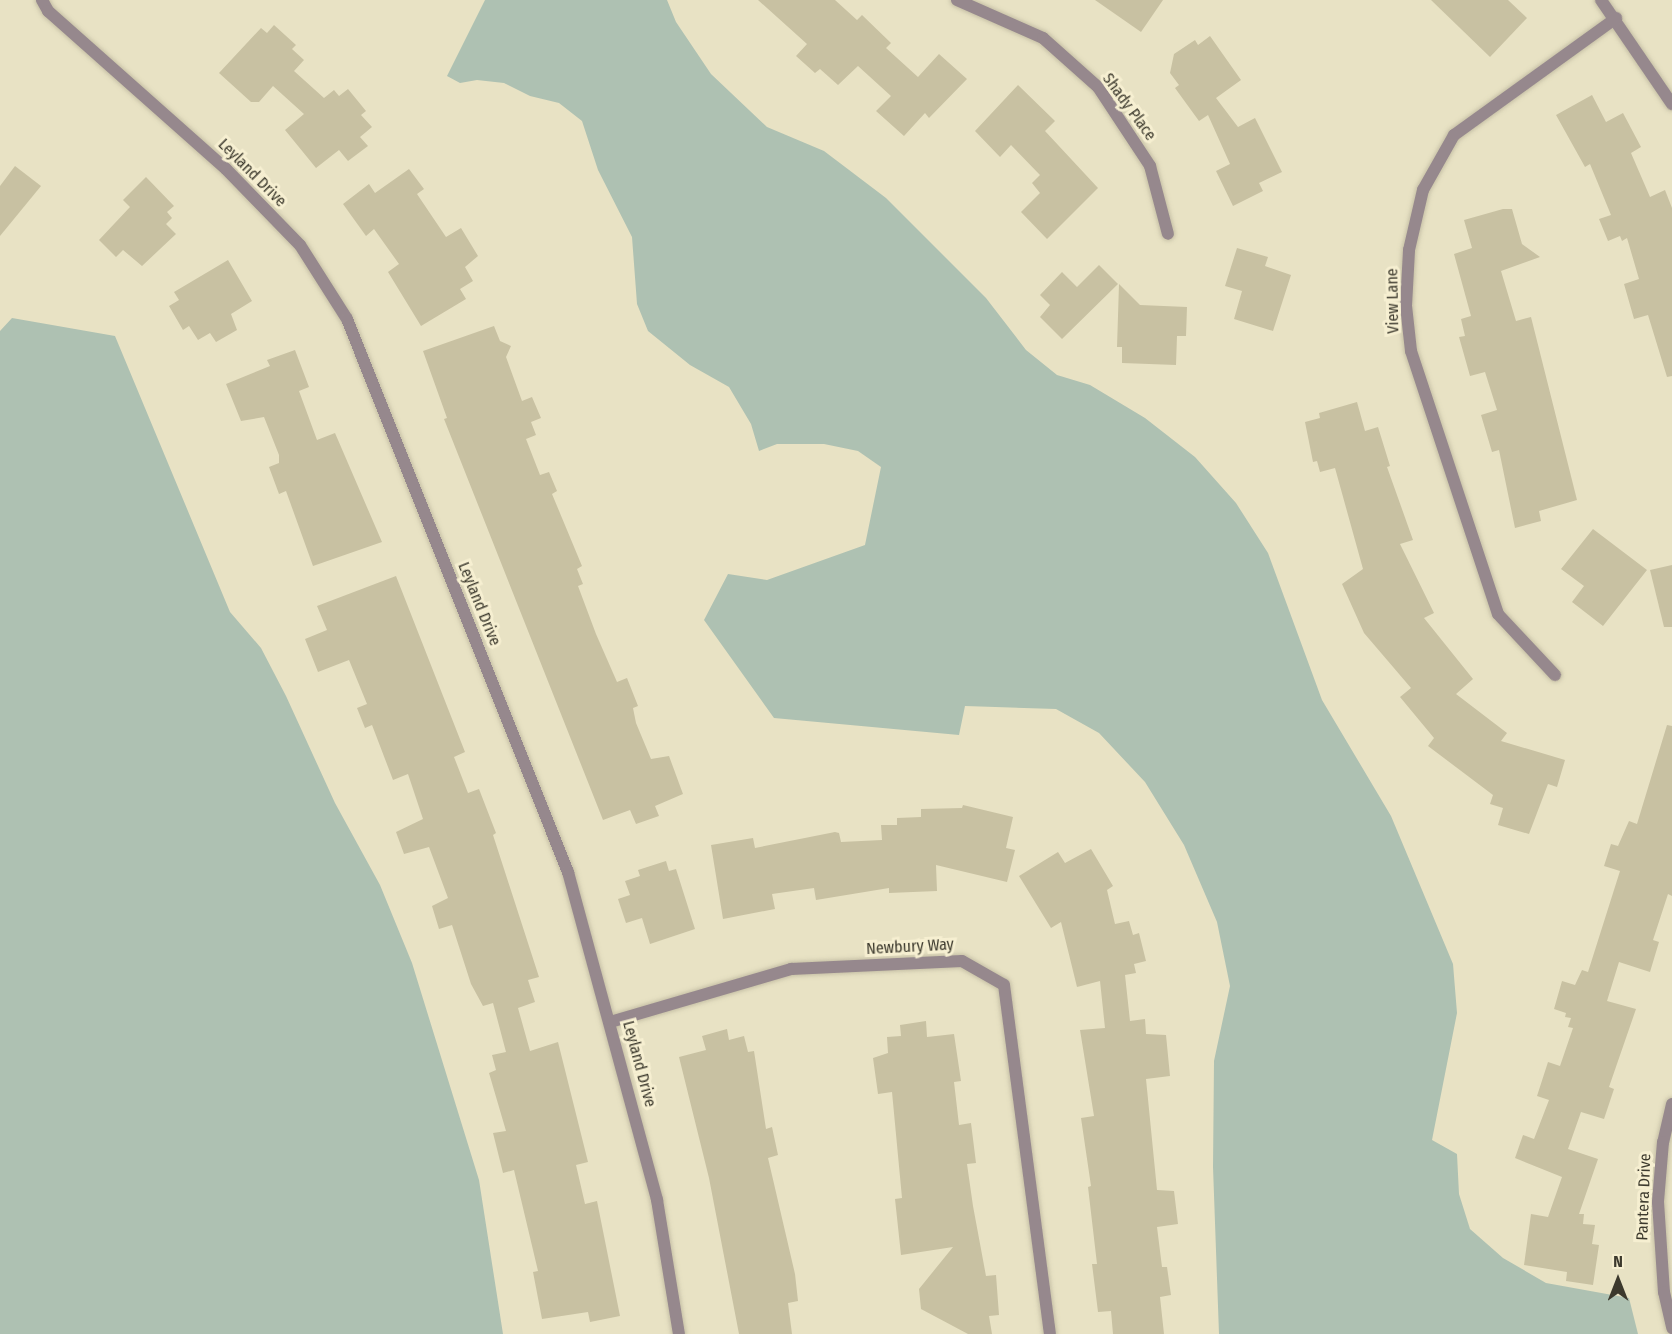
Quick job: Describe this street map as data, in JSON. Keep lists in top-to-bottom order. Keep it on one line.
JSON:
{"streets":{"street":["Shady Place","Leyland Drive","View Lane","Newbury Way","Pantera Drive"]},"crossings":[["Leyland Drive","Newbury Way"]],"north":"top"}
